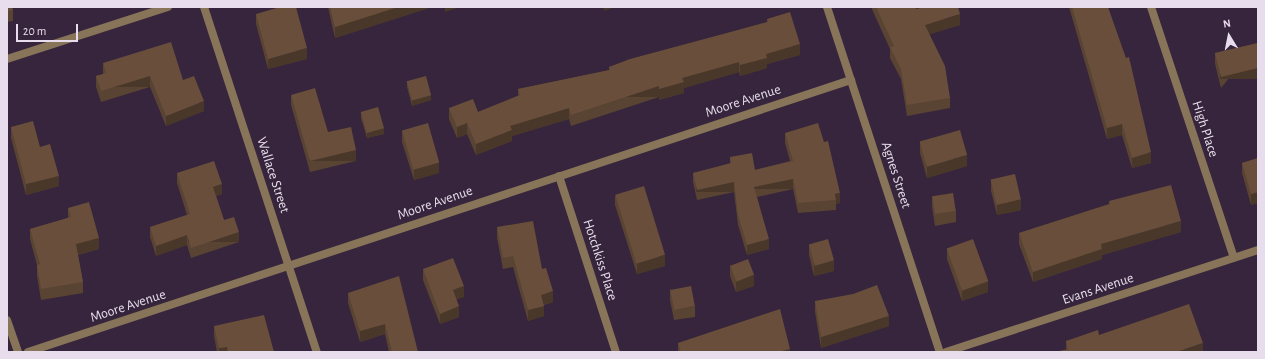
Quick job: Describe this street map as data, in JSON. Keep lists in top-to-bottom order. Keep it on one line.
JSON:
{"streets":{"street":["Moore Avenue","High Place","Wallace Street","Agnes Street","Hotchkiss Place","Evans Avenue"]},"crossings":[["Moore Avenue","Wallace Street"],["Moore Avenue","Agnes Street"],["Moore Avenue","Hotchkiss Place"],["High Place","Evans Avenue"]],"scale_bar":"20 m","north":"top"}
